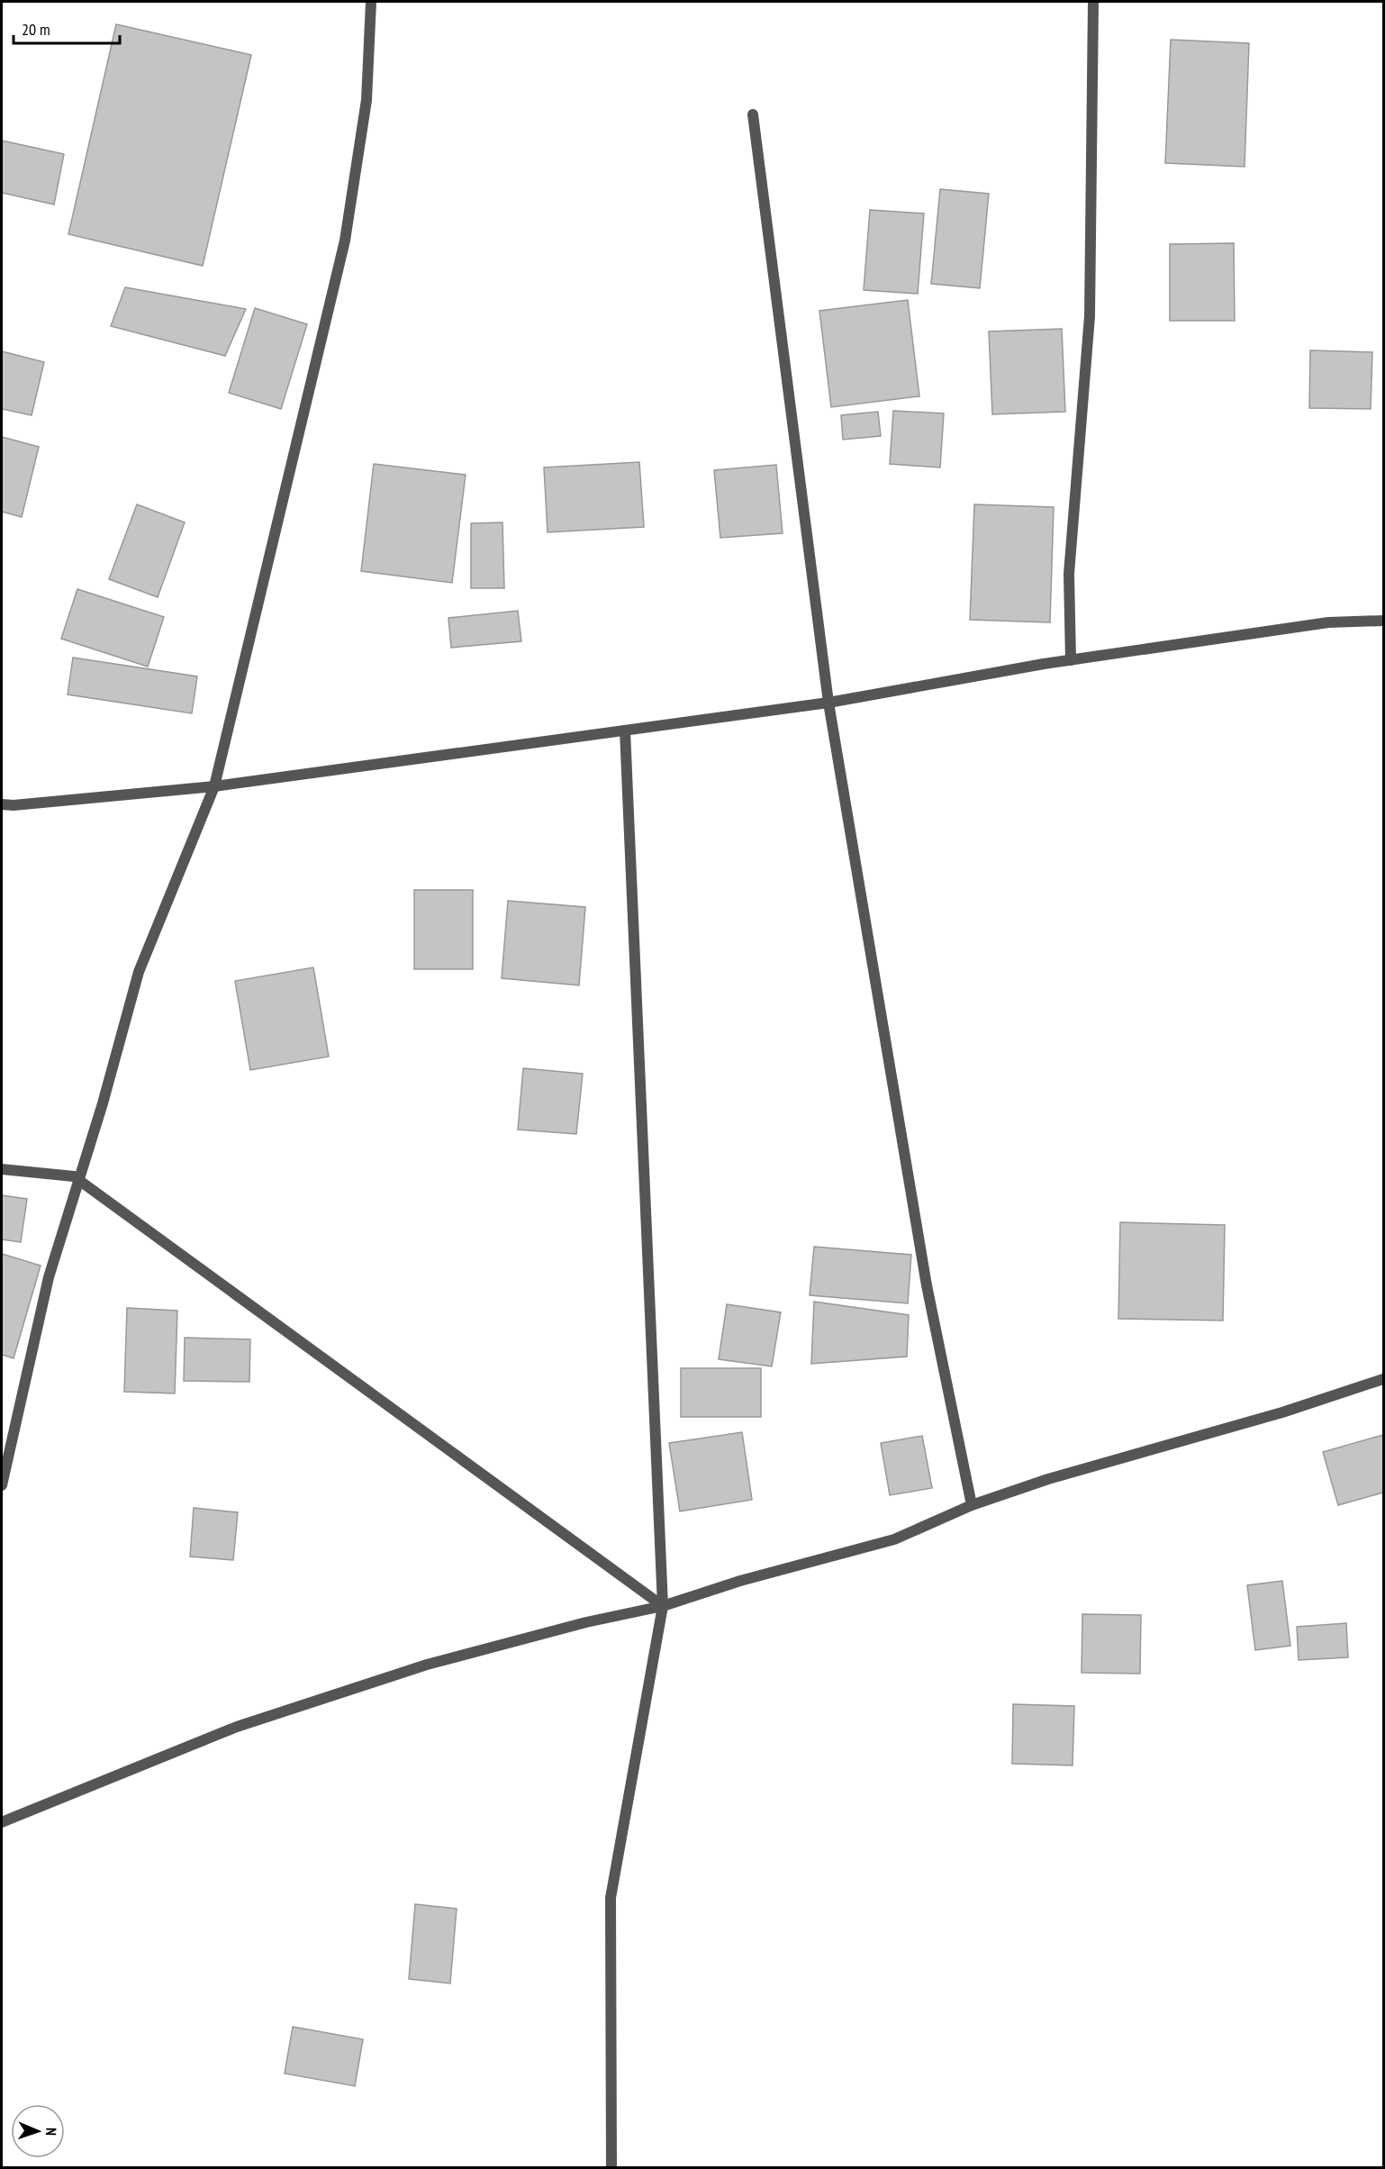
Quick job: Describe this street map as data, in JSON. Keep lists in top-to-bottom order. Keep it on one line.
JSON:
{"scale_bar":"20 m","north":"right"}
